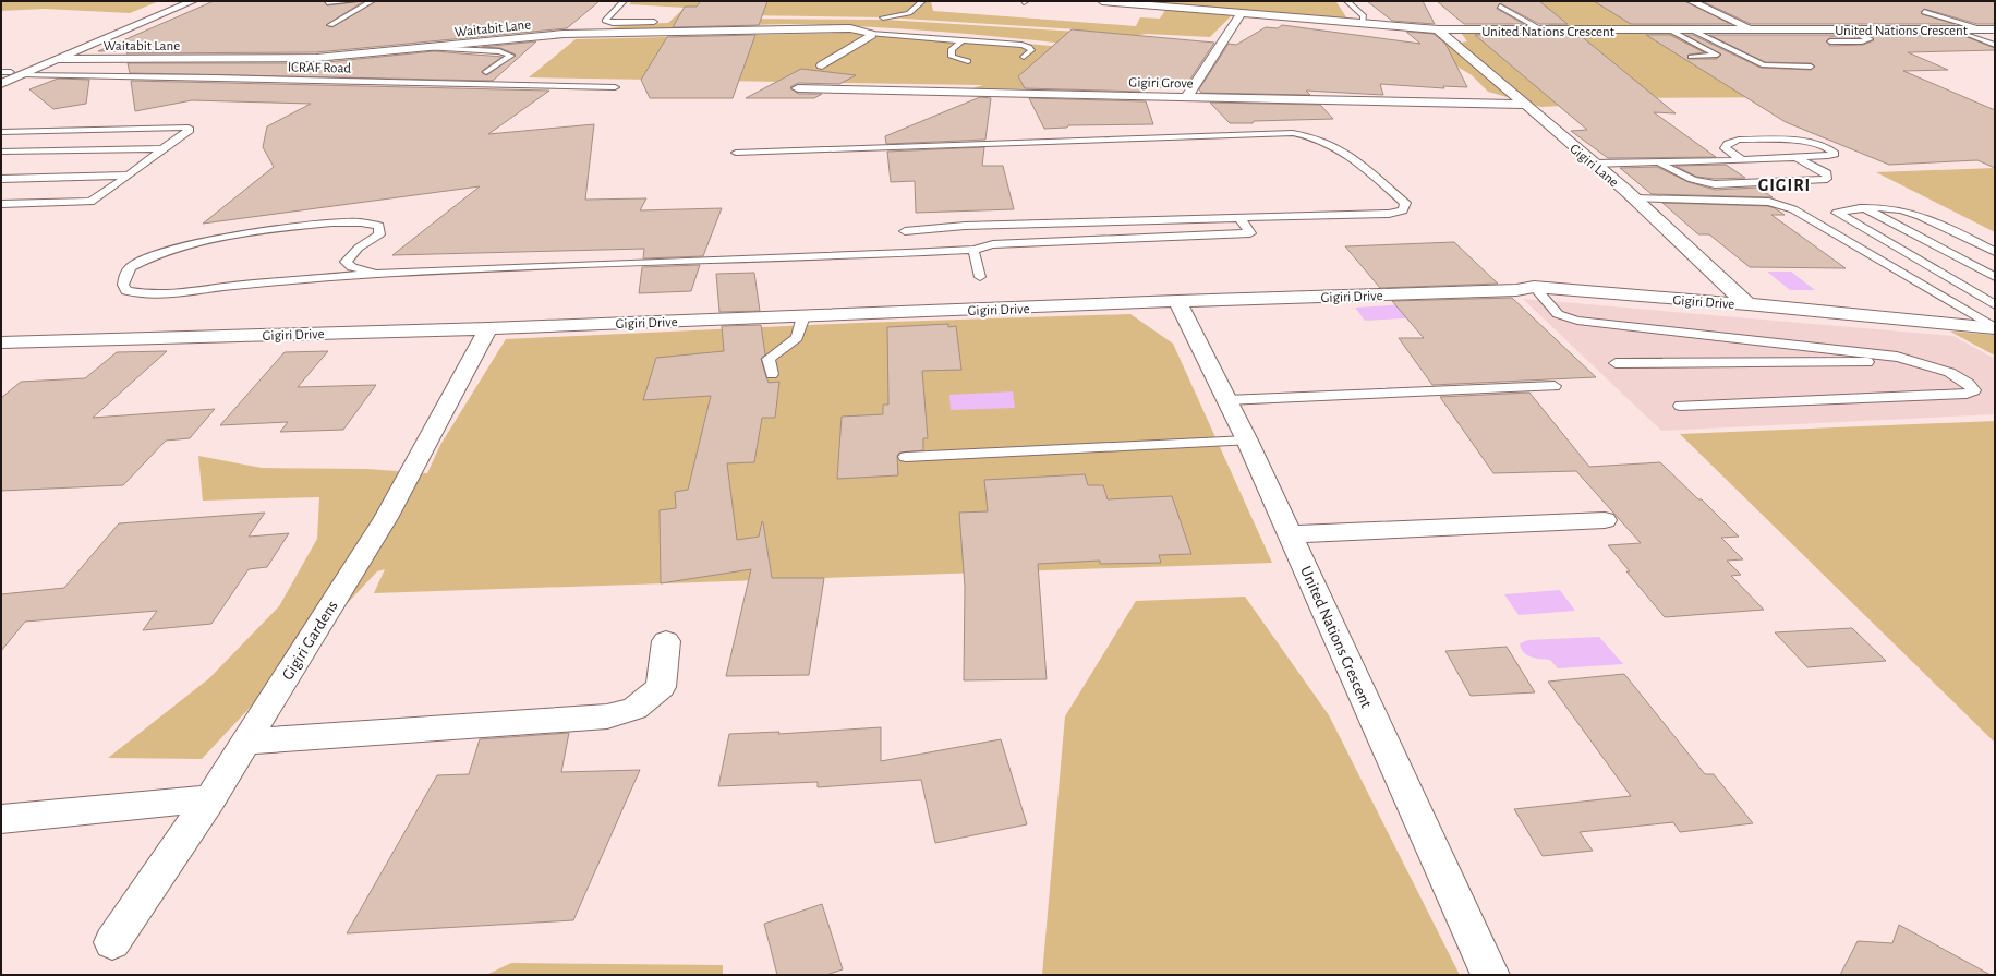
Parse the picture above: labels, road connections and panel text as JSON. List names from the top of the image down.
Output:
{
  "streets": {
    "street": [
      "Waitabit Lane",
      "United Nations Crescent",
      "Gigiri Grove",
      "Gigiri Lane",
      "Gigiri Drive",
      "Gigiri Gardens"
    ],
    "lane": ["ICRAF Road"]
  },
  "crossings": [
    ["United Nations Crescent", "Gigiri Lane"],
    ["United Nations Crescent", "Gigiri Drive"],
    ["Gigiri Grove", "Gigiri Lane"],
    ["Gigiri Lane", "Gigiri Drive"],
    ["Gigiri Drive", "Gigiri Gardens"]
  ],
  "districts": ["GIGIRI"]
}
